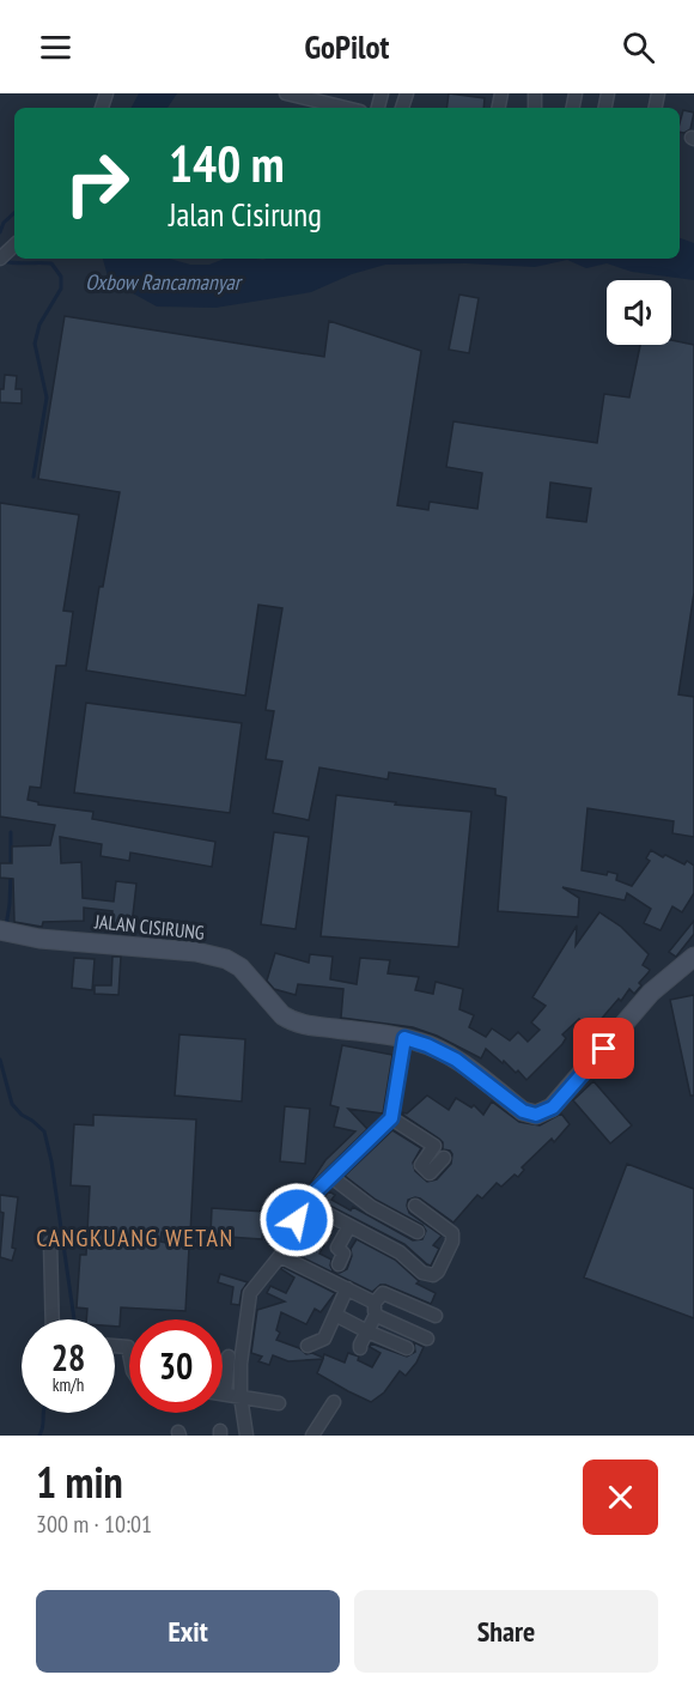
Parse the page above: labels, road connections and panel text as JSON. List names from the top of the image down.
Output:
{
  "streets": {
    "main road": ["JALAN CISIRUNG"]
  },
  "districts": ["CANGKUANG WETAN"],
  "water": ["Oxbow Rancamanyar"],
  "page": {
    "header": "GoPilot",
    "turn": ["140 m", "Jalan Cisirung"],
    "speed": "28 km/h",
    "limit": "30",
    "heading": ["1 min", "300 m · 10:01"],
    "buttons": ["Exit", "Share"]
  }
}
